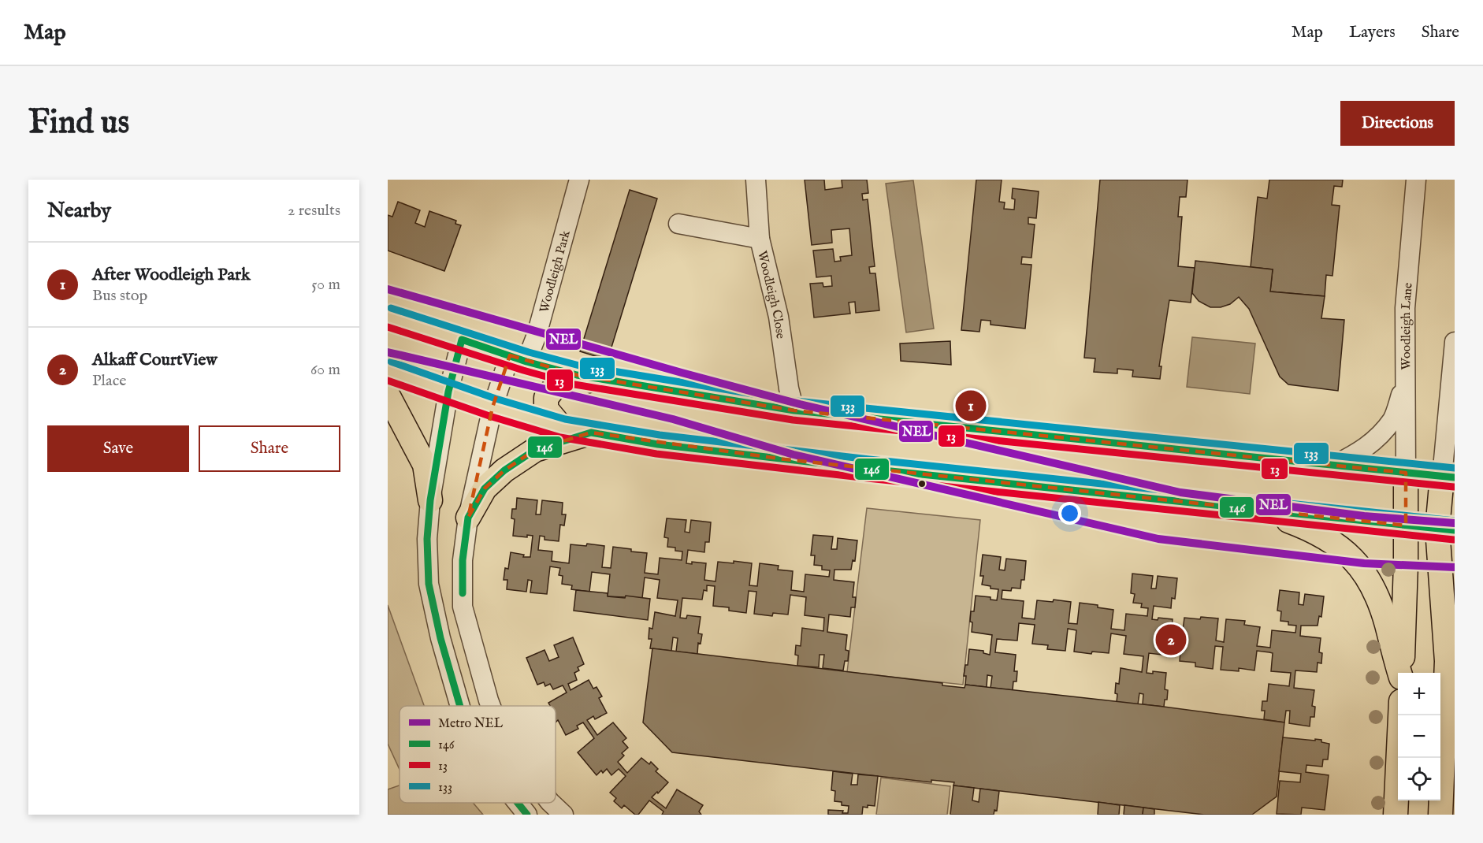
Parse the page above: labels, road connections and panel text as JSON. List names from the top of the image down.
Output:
{
  "streets": {
    "street": ["Woodleigh Park", "Woodleigh Close", "Woodleigh Lane"]
  },
  "lines": [
    "metro line NEL",
    "transit line 133",
    "transit line 13",
    "transit line 146"
  ],
  "legend": [
    "Metro NEL",
    "146",
    "13",
    "133"
  ],
  "page": {
    "header": "Map",
    "nav": ["Map", "Layers", "Share"],
    "buttons": [
      "Directions",
      ["Save", "Share"]
    ],
    "title": "Find us",
    "heading": ["Nearby", "2 results"],
    "list": [
      {
        "mark": "1",
        "name": "After Woodleigh Park",
        "note": "Bus stop",
        "value": "50 m"
      },
      {
        "mark": "2",
        "name": "Alkaff CourtView",
        "note": "Place",
        "value": "60 m"
      }
    ],
    "pins": ["1", "2"],
    "map_buttons": ["+", "−"]
  }
}
